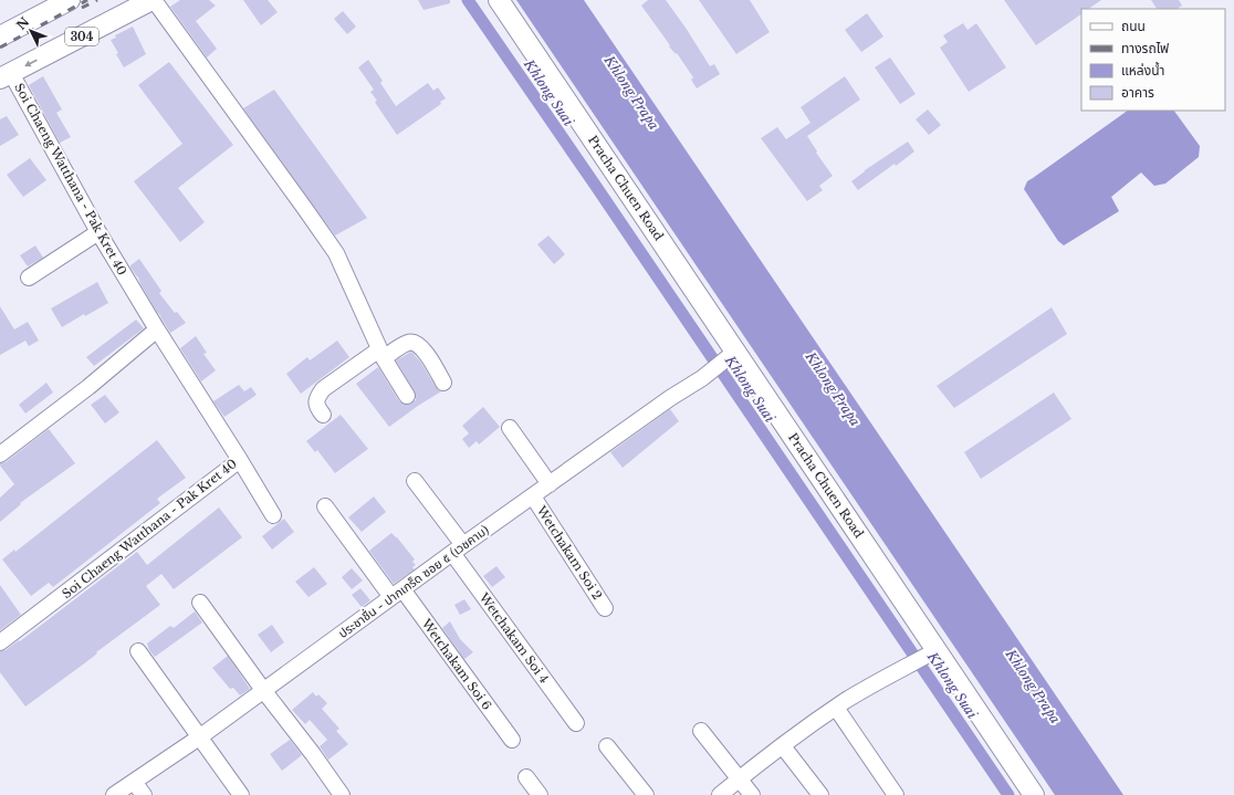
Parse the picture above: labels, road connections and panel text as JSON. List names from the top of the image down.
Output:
{
  "streets": {
    "main road": ["304", "Pracha Chuen Road"],
    "street": [
      "Soi Chaeng Watthana - Pak Kret 40",
      "Wetchakam Soi 2",
      "ประชาชื่น - ปากเกร็ด ซอย ๕ (เวชคาม)",
      "Wetchakam Soi 4",
      "Wetchakam Soi 6"
    ]
  },
  "crossings": [
    ["304", "Soi Chaeng Watthana - Pak Kret 40"],
    ["Pracha Chuen Road", "ประชาชื่น - ปากเกร็ด ซอย ๕ (เวชคาม)"],
    ["Wetchakam Soi 2", "ประชาชื่น - ปากเกร็ด ซอย ๕ (เวชคาม)"],
    ["ประชาชื่น - ปากเกร็ด ซอย ๕ (เวชคาม)", "Wetchakam Soi 4"],
    ["ประชาชื่น - ปากเกร็ด ซอย ๕ (เวชคาม)", "Wetchakam Soi 6"]
  ],
  "water": ["Khlong Suai", "Khlong Prapa"],
  "legend": [
    "ถนน",
    "ทางรถไฟ",
    "แหล่งน้ำ",
    "อาคาร"
  ],
  "north": "top left"
}
